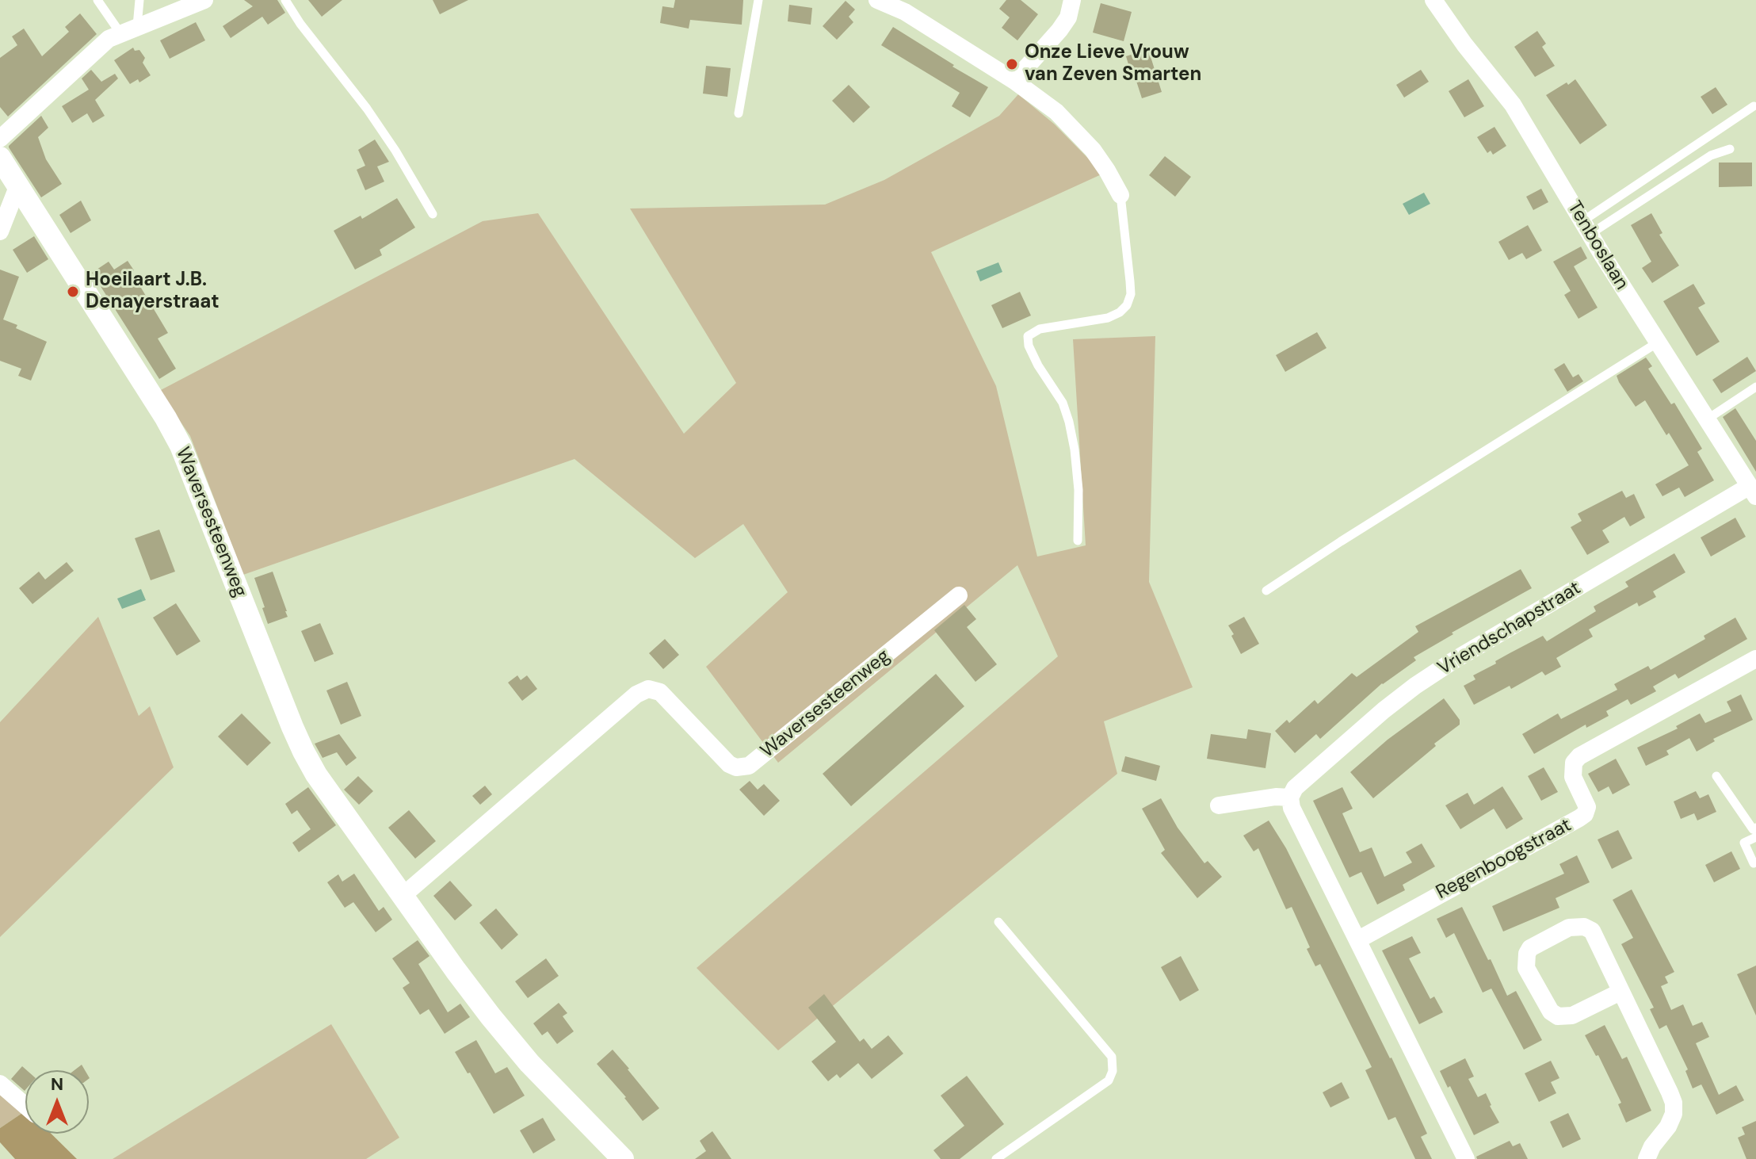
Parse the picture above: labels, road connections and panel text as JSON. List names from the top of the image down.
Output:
{
  "streets": {
    "street": [
      "Tenboslaan",
      "Waversesteenweg",
      "Vriendschapstraat",
      "Regenboogstraat"
    ]
  },
  "crossings": [
    ["Tenboslaan", "Vriendschapstraat"]
  ],
  "places": ["Onze Lieve Vrouw van Zeven Smarten", "Hoeilaart J.B. Denayerstraat"],
  "north": "top"
}
